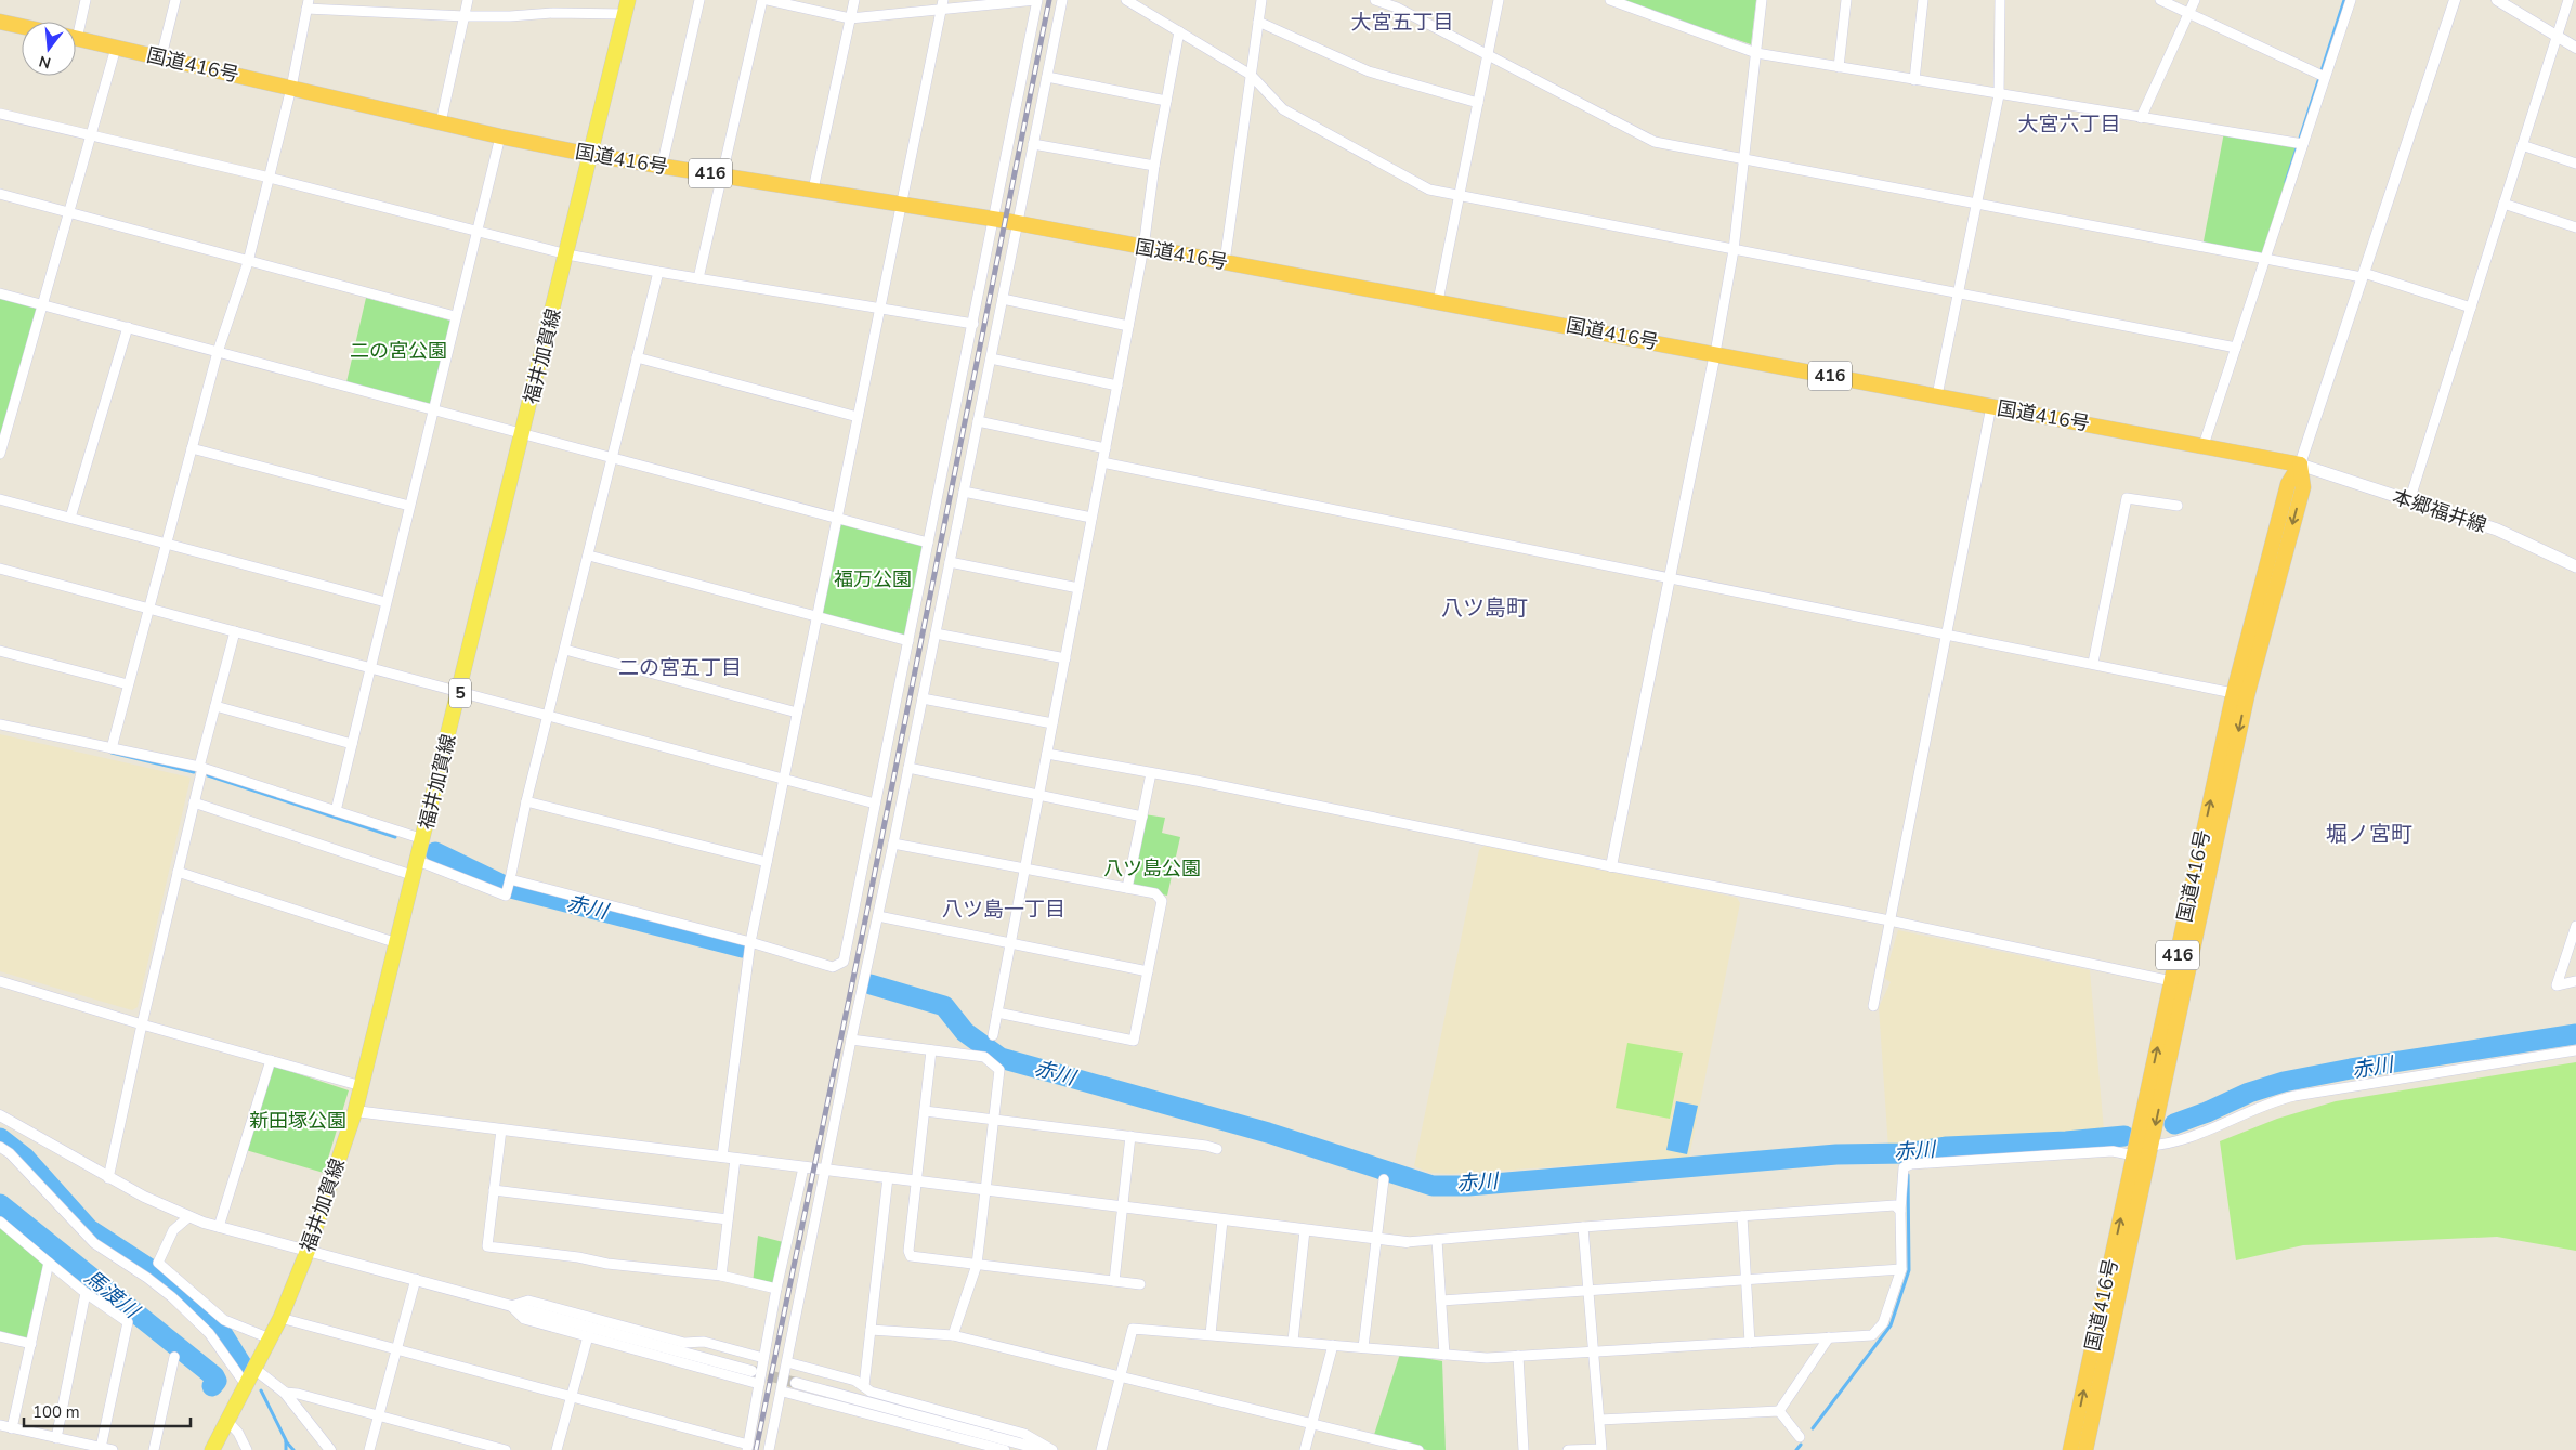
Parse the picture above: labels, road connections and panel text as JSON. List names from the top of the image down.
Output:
{
  "streets": {
    "highway": ["国道416号", "416"],
    "main road": ["福井加賀線", "本郷福井線", "5"]
  },
  "crossings": [
    ["国道416号", "福井加賀線"],
    ["国道416号", "本郷福井線"]
  ],
  "districts": [
    "大宮五丁目",
    "大宮六丁目",
    "八ツ島町",
    "二の宮五丁目",
    "堀ノ宮町",
    "八ツ島一丁目"
  ],
  "water": ["赤川", "馬渡川"],
  "parks": [
    "二の宮公園",
    "福万公園",
    "八ツ島公園",
    "新田塚公園"
  ],
  "scale_bar": "100 m",
  "north": "bottom"
}
